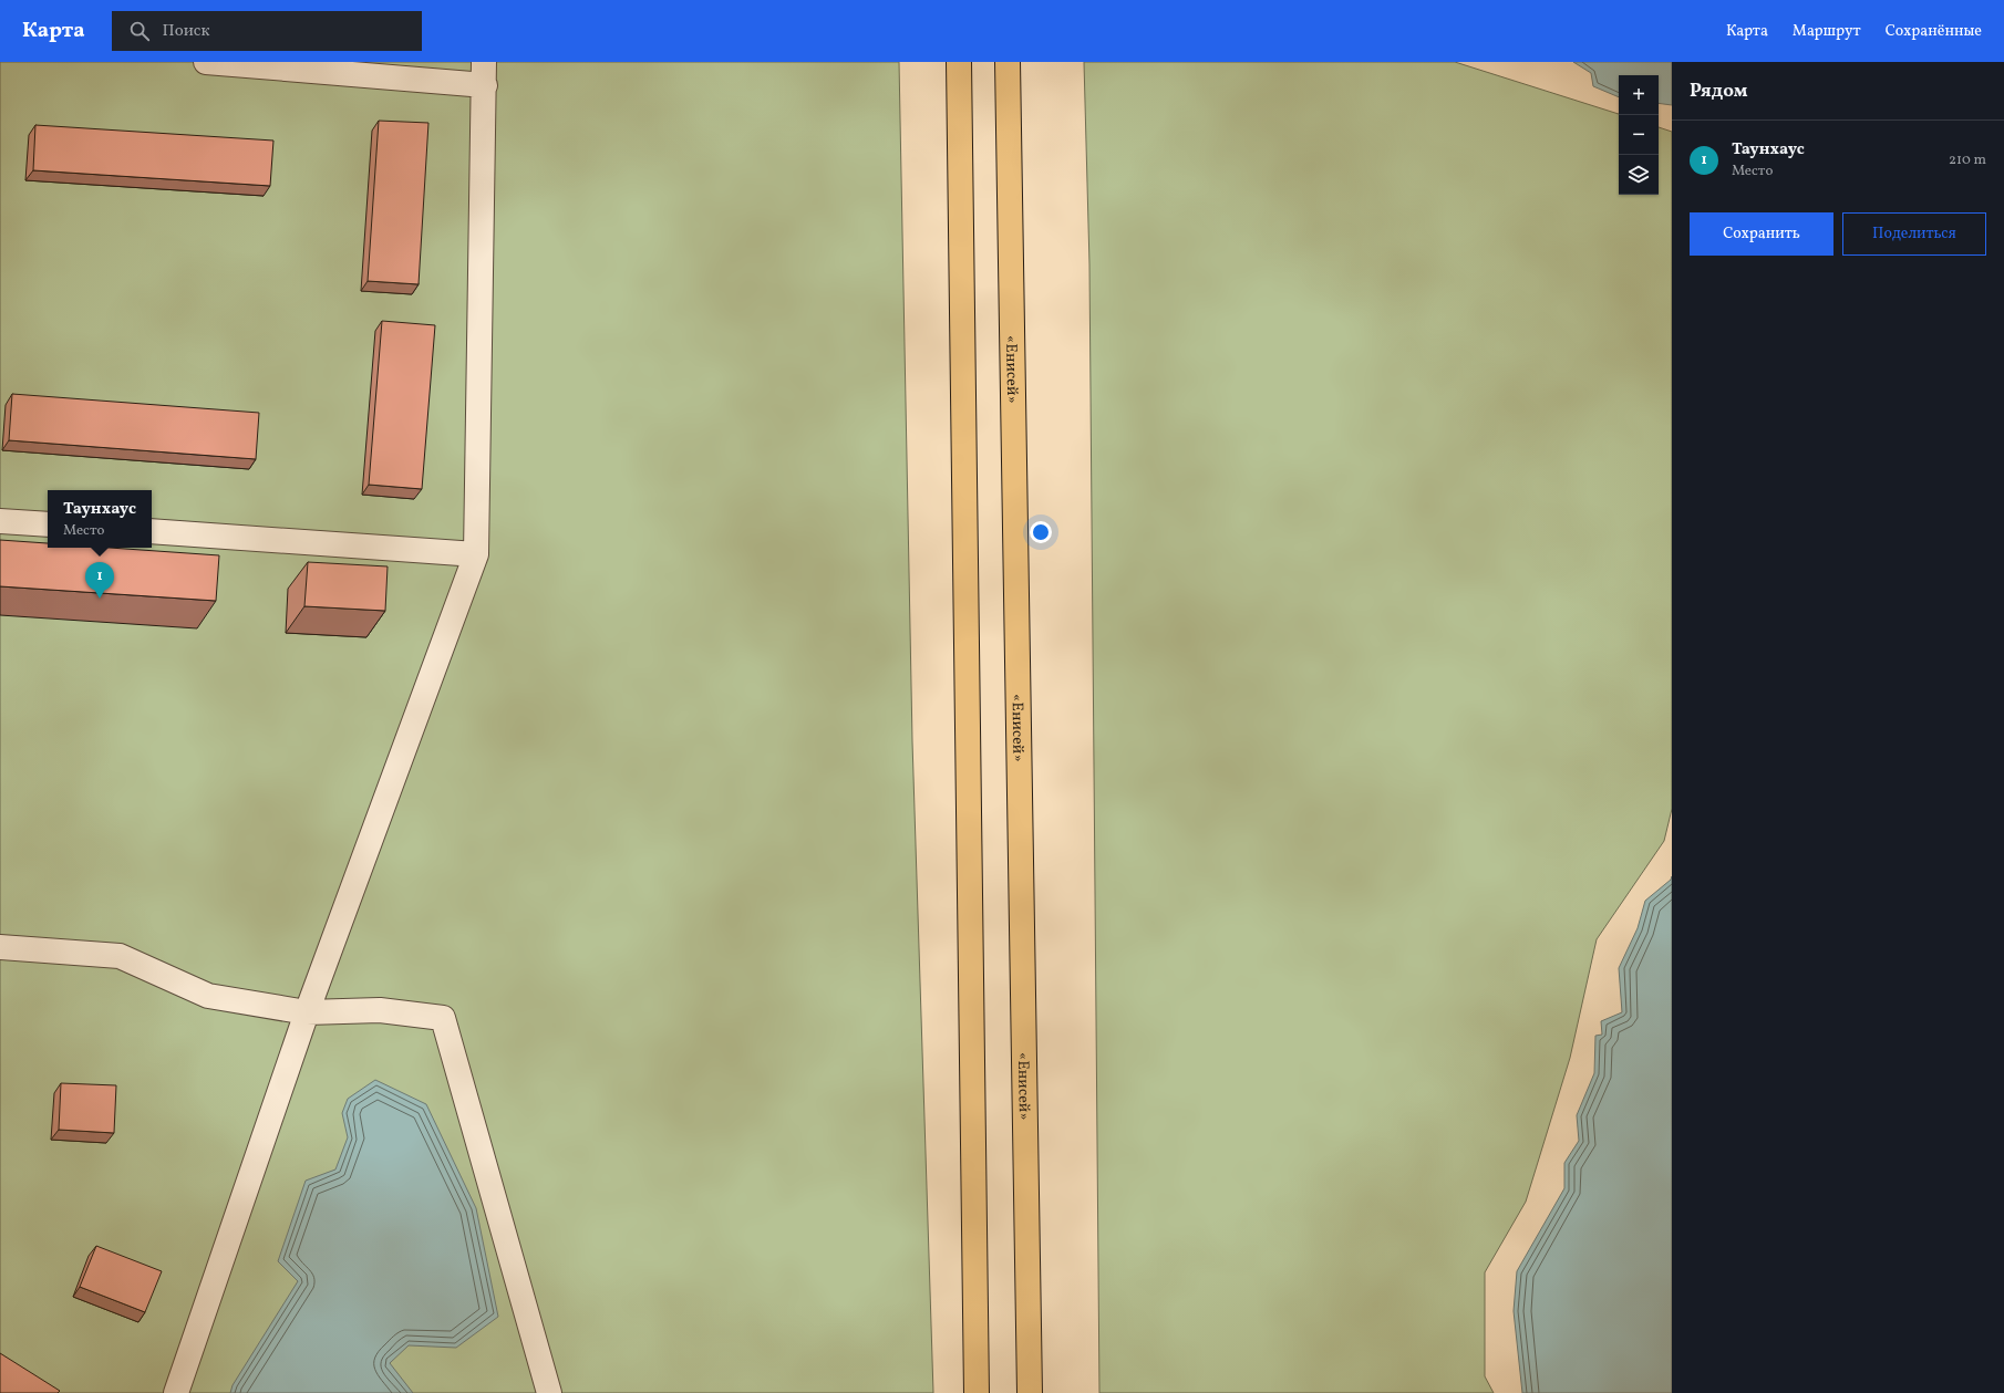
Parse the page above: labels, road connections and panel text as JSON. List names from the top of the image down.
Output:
{
  "streets": {
    "highway": ["«Енисей»"]
  },
  "page": {
    "header": "Карта",
    "search": "Поиск",
    "nav": ["Карта", "Маршрут", "Сохранённые"],
    "heading": "Рядом",
    "map_buttons": ["+", "−"],
    "list": [
      {
        "mark": "1",
        "name": "Таунхаус",
        "note": "Место",
        "value": "210 m"
      }
    ],
    "buttons": ["Сохранить", "Поделиться"],
    "popup": ["Таунхаус", "Место"],
    "pins": "1"
  }
}
